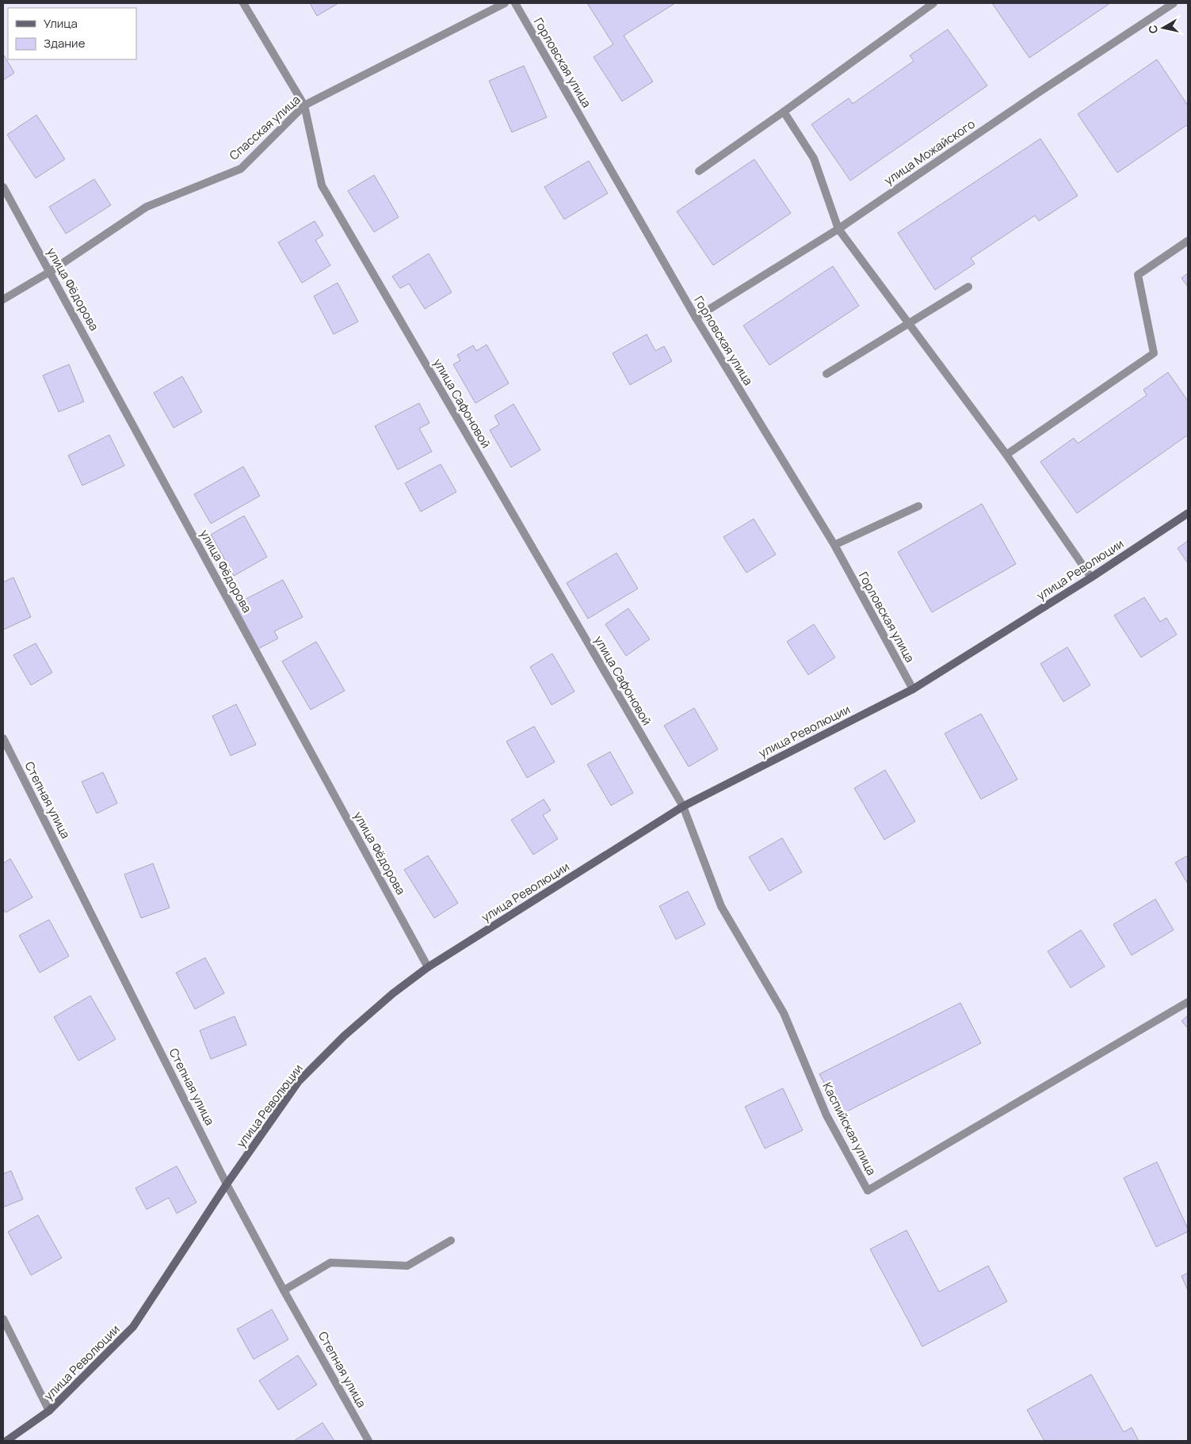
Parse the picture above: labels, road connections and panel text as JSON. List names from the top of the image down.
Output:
{
  "streets": {
    "street": [
      "Горловская улица",
      "Спасская улица",
      "улица Можайского",
      "улица Фёдорова",
      "улица Сафоновой",
      "улица Революции",
      "Степная улица",
      "Каспийская улица"
    ]
  },
  "crossings": [
    ["Горловская улица", "улица Можайского"],
    ["Горловская улица", "улица Революции"],
    ["Спасская улица", "улица Фёдорова"],
    ["Спасская улица", "улица Сафоновой"],
    ["улица Фёдорова", "улица Революции"],
    ["улица Сафоновой", "улица Революции"],
    ["улица Сафоновой", "Каспийская улица"],
    ["улица Революции", "Степная улица"],
    ["улица Революции", "Каспийская улица"]
  ],
  "legend": ["Улица", "Здание"],
  "north": "left"
}
